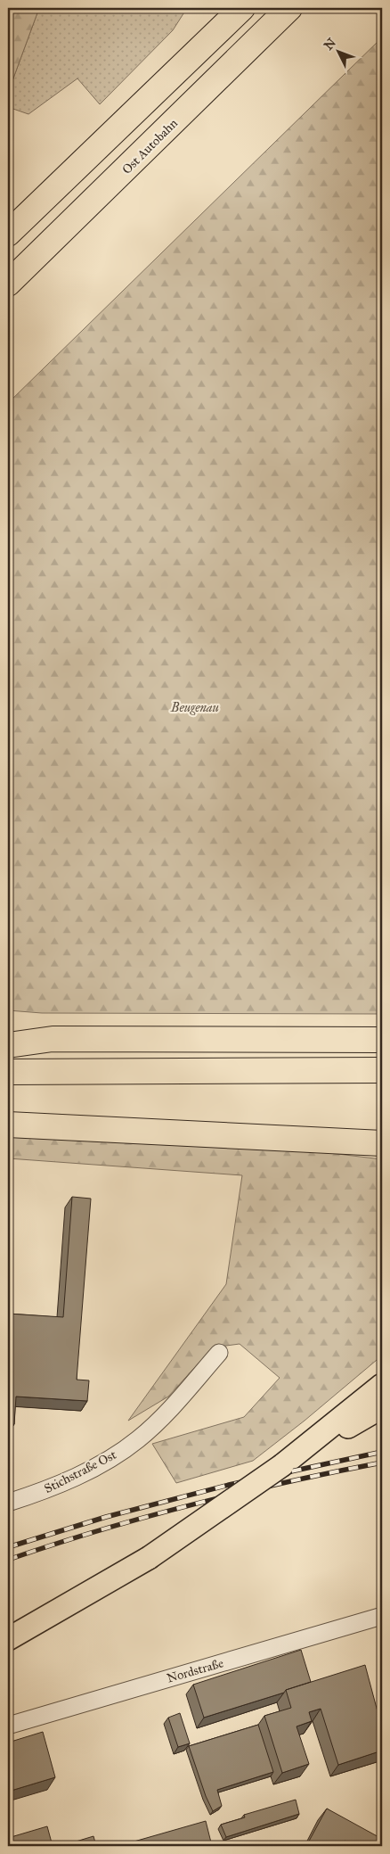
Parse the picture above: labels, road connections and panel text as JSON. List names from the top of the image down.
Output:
{
  "streets": {
    "highway": ["Ost Autobahn"],
    "street": ["Stichstraße Ost", "Nordstraße"]
  },
  "parks": ["Beugenau"],
  "north": "top left"
}
